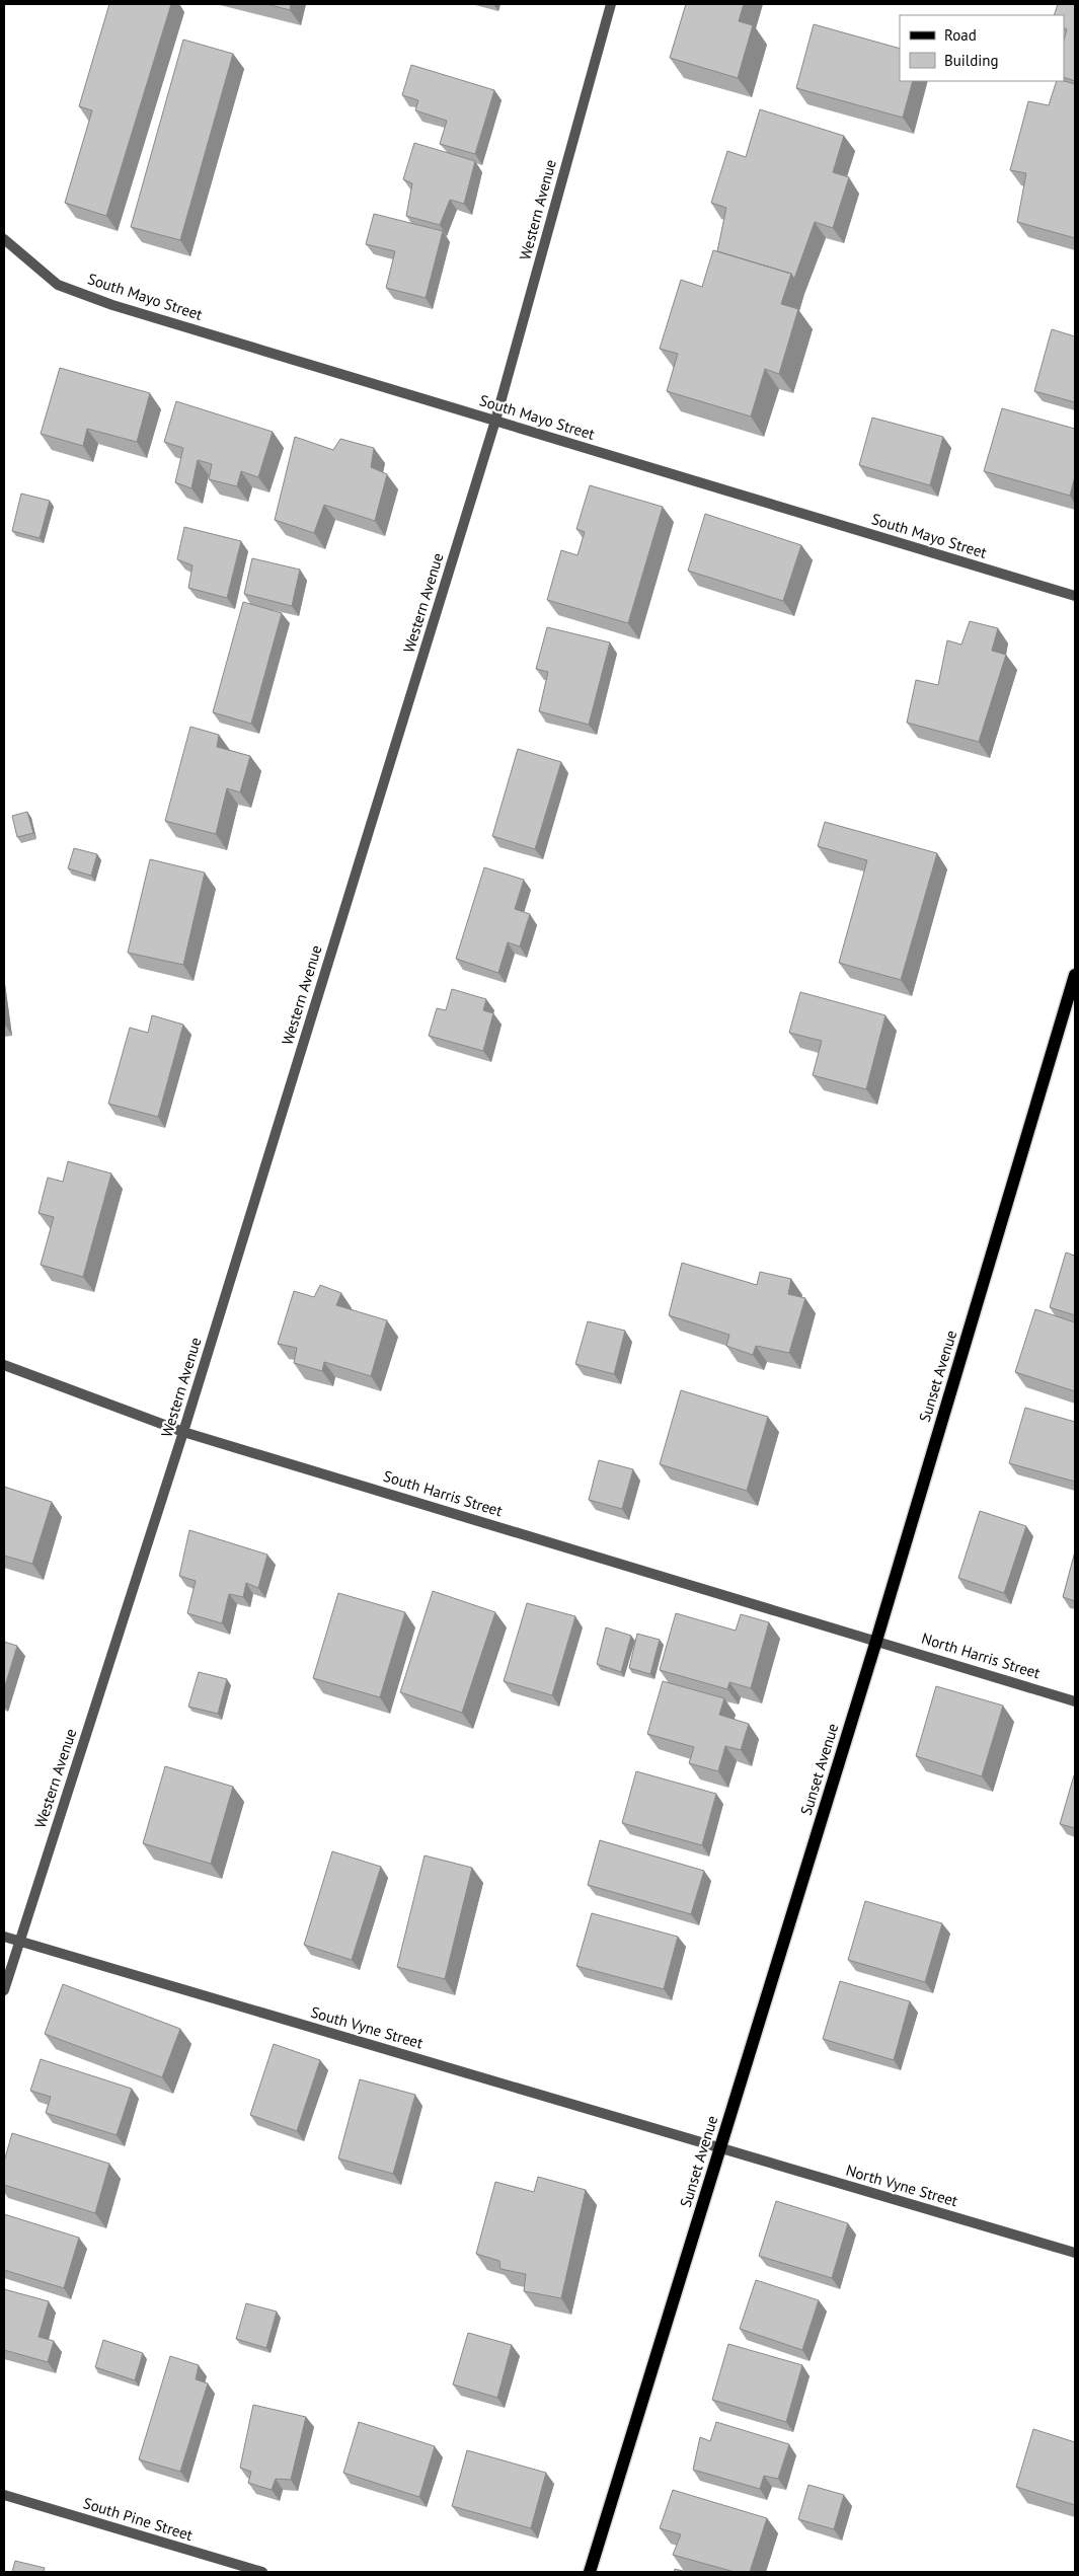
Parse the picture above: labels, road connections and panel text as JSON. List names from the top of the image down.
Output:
{
  "streets": {
    "main road": ["Sunset Avenue"],
    "street": [
      "Western Avenue",
      "South Mayo Street",
      "South Harris Street",
      "North Harris Street",
      "South Vyne Street",
      "North Vyne Street",
      "South Pine Street"
    ]
  },
  "crossings": [
    ["Western Avenue", "South Mayo Street"],
    ["Western Avenue", "South Harris Street"],
    ["Western Avenue", "South Vyne Street"],
    ["Sunset Avenue", "South Harris Street"],
    ["Sunset Avenue", "North Harris Street"],
    ["Sunset Avenue", "South Vyne Street"],
    ["Sunset Avenue", "North Vyne Street"],
    ["South Harris Street", "North Harris Street"],
    ["South Vyne Street", "North Vyne Street"]
  ],
  "legend": ["Road", "Building"]
}
